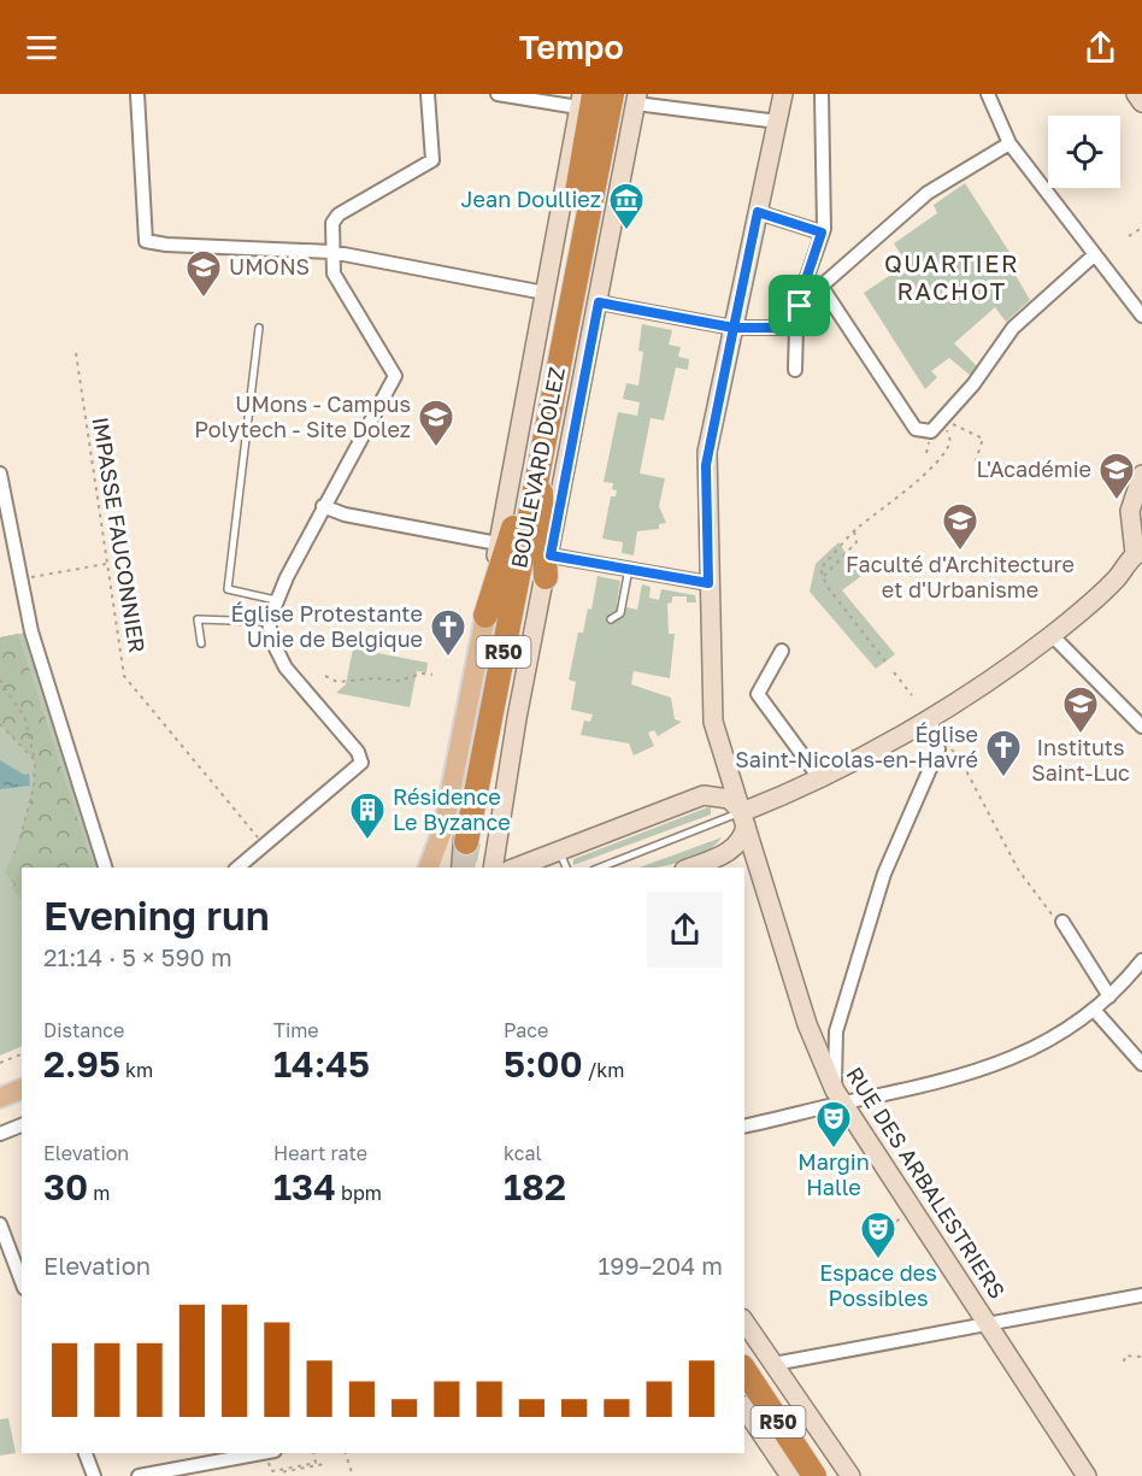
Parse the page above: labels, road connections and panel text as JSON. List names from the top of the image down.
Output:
{
  "streets": {
    "highway": ["BOULEVARD DOLEZ", "R50"],
    "street": ["RUE DES ARBALESTRIERS"],
    "path": ["IMPASSE FAUCONNIER"]
  },
  "districts": ["QUARTIER RACHOT"],
  "places": {
    "museum": ["Jean Doulliez"],
    "school or university": [
      "UMONS",
      "UMons - Campus Polytech - Site Dolez",
      "L'Académie",
      "Faculté d'Architecture et d'Urbanisme",
      "Instituts Saint-Luc"
    ],
    "church": ["Église Protestante Unie de Belgique", "Église Saint-Nicolas-en-Havré"],
    "building": ["Résidence Le Byzance"],
    "theatre": ["Margin Halle", "Espace des Possibles"]
  },
  "page": {
    "header": "Tempo",
    "heading": ["Evening run", "21:14 · 5 × 590 m"],
    "stats": [
      ["Distance", "2.95 km"],
      ["Time", "14:45"],
      ["Pace", "5:00 /km"],
      ["Elevation", "30 m"],
      ["Heart rate", "134 bpm"],
      ["kcal", "182"]
    ],
    "chart": ["Elevation", "199–204 m"]
  }
}
